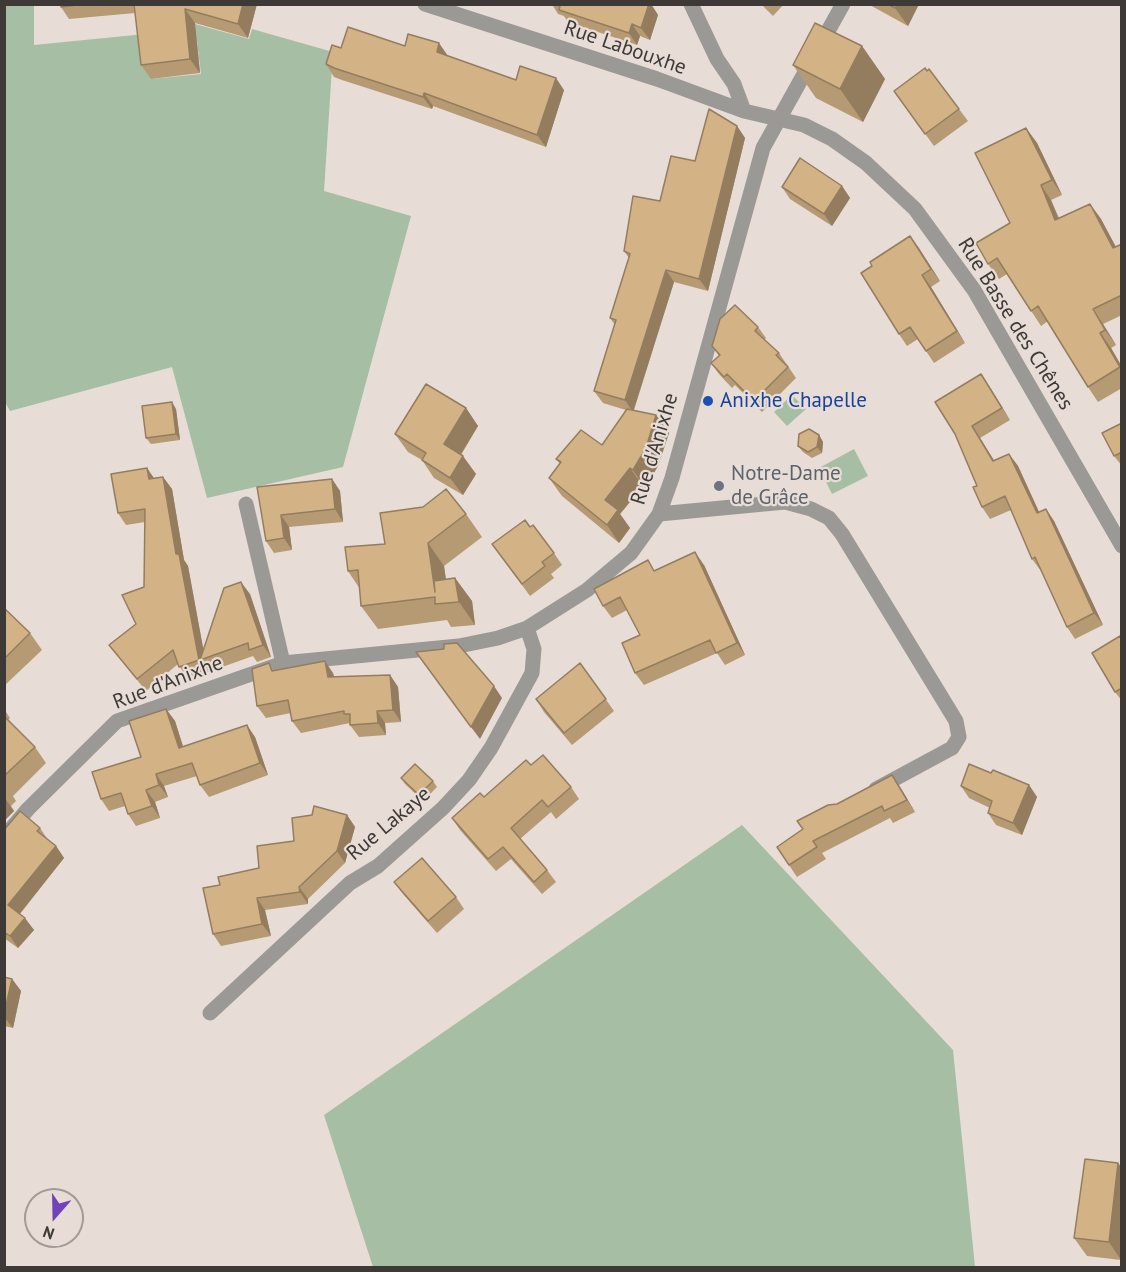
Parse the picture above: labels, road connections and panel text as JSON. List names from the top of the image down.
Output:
{
  "streets": {
    "street": [
      "Rue Labouxhe",
      "Rue Basse des Chênes",
      "Rue d'Anixhe",
      "Rue Lakaye"
    ]
  },
  "crossings": [
    ["Rue Labouxhe", "Rue Basse des Chênes"],
    ["Rue Labouxhe", "Rue d'Anixhe"],
    ["Rue Basse des Chênes", "Rue d'Anixhe"],
    ["Rue d'Anixhe", "Rue Lakaye"]
  ],
  "places": ["Anixhe Chapelle", "Notre-Dame de Grâce"],
  "north": "bottom"
}
